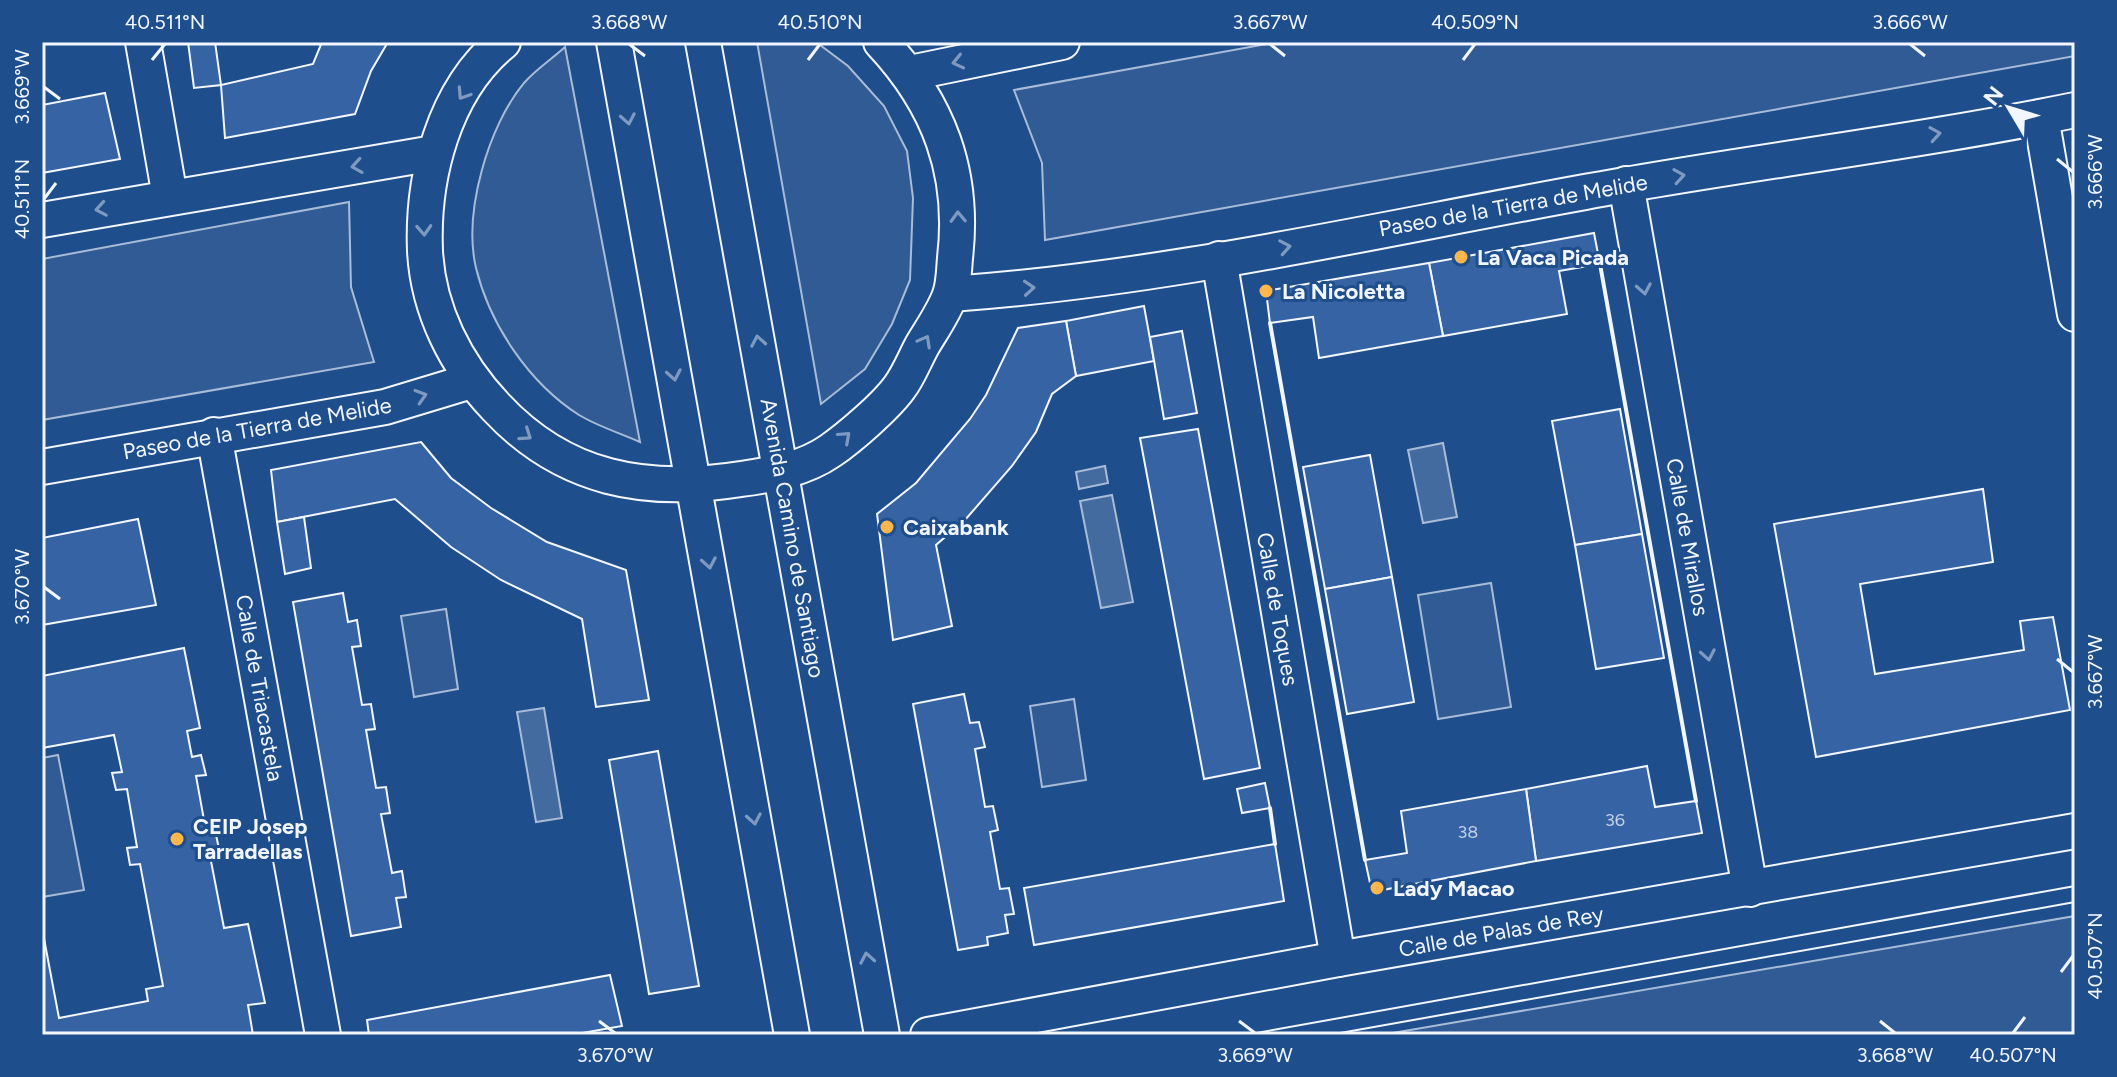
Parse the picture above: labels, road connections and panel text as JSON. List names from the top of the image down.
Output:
{
  "streets": {
    "street": [
      "Paseo de la Tierra de Melide",
      "Calle de Mirallos",
      "Avenida Camino de Santiago",
      "Calle de Toques",
      "Calle de Triacastela",
      "Calle de Palas de Rey"
    ]
  },
  "crossings": [
    ["Paseo de la Tierra de Melide", "Calle de Mirallos"],
    ["Paseo de la Tierra de Melide", "Calle de Toques"],
    ["Paseo de la Tierra de Melide", "Calle de Triacastela"],
    ["Calle de Mirallos", "Calle de Palas de Rey"],
    ["Calle de Toques", "Calle de Palas de Rey"]
  ],
  "one_way": ["Paseo de la Tierra de Melide", "Calle de Mirallos"],
  "places": [
    "La Vaca Picada",
    "La Nicoletta",
    "Caixabank",
    "CEIP Josep Tarradellas",
    "Lady Macao"
  ],
  "house_numbers": ["36", "38"],
  "north": "top left",
  "coordinates": [
    "40.511°N",
    "3.668°W",
    "40.510°N",
    "3.667°W",
    "40.509°N",
    "3.666°W",
    "3.669°W",
    "3.670°W",
    "40.507°N"
  ]
}
